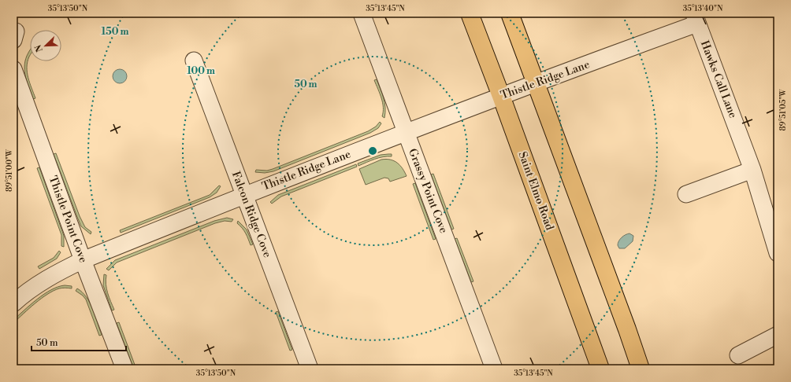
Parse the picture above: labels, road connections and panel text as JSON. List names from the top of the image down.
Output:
{
  "streets": {
    "main road": ["Saint Elmo Road"],
    "street": [
      "Hawks Call Lane",
      "Thistle Ridge Lane",
      "Grassy Point Cove",
      "Falcon Ridge Cove",
      "Thistle Point Cove"
    ]
  },
  "crossings": [
    ["Hawks Call Lane", "Thistle Ridge Lane"],
    ["Thistle Ridge Lane", "Grassy Point Cove"],
    ["Thistle Ridge Lane", "Saint Elmo Road"],
    ["Thistle Ridge Lane", "Falcon Ridge Cove"],
    ["Thistle Ridge Lane", "Thistle Point Cove"]
  ],
  "scale_bar": "50 m",
  "north": "bottom left",
  "coordinates": [
    "35°13'50\"N",
    "35°13'45\"N",
    "35°13'40\"N",
    "89°51'05\"W",
    "89°51'00\"W"
  ],
  "rings": ["150 m", "100 m", "50 m"]
}
